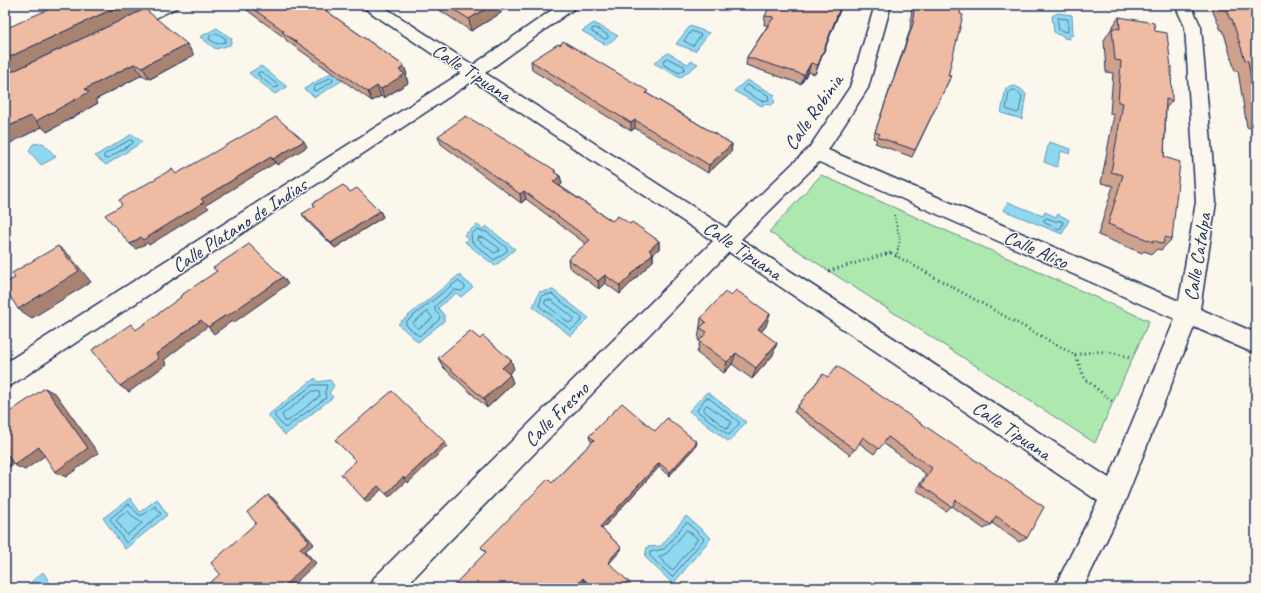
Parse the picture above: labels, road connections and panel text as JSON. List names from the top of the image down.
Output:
{
  "streets": {
    "street": [
      "Calle Tipuana",
      "Calle Robinia",
      "Calle Platano de Indias",
      "Calle Aliso",
      "Calle Catalpa",
      "Calle Fresno"
    ]
  },
  "crossings": [
    ["Calle Tipuana", "Calle Robinia"],
    ["Calle Tipuana", "Calle Platano de Indias"],
    ["Calle Tipuana", "Calle Catalpa"],
    ["Calle Tipuana", "Calle Fresno"],
    ["Calle Robinia", "Calle Aliso"],
    ["Calle Robinia", "Calle Fresno"],
    ["Calle Aliso", "Calle Catalpa"]
  ]
}
